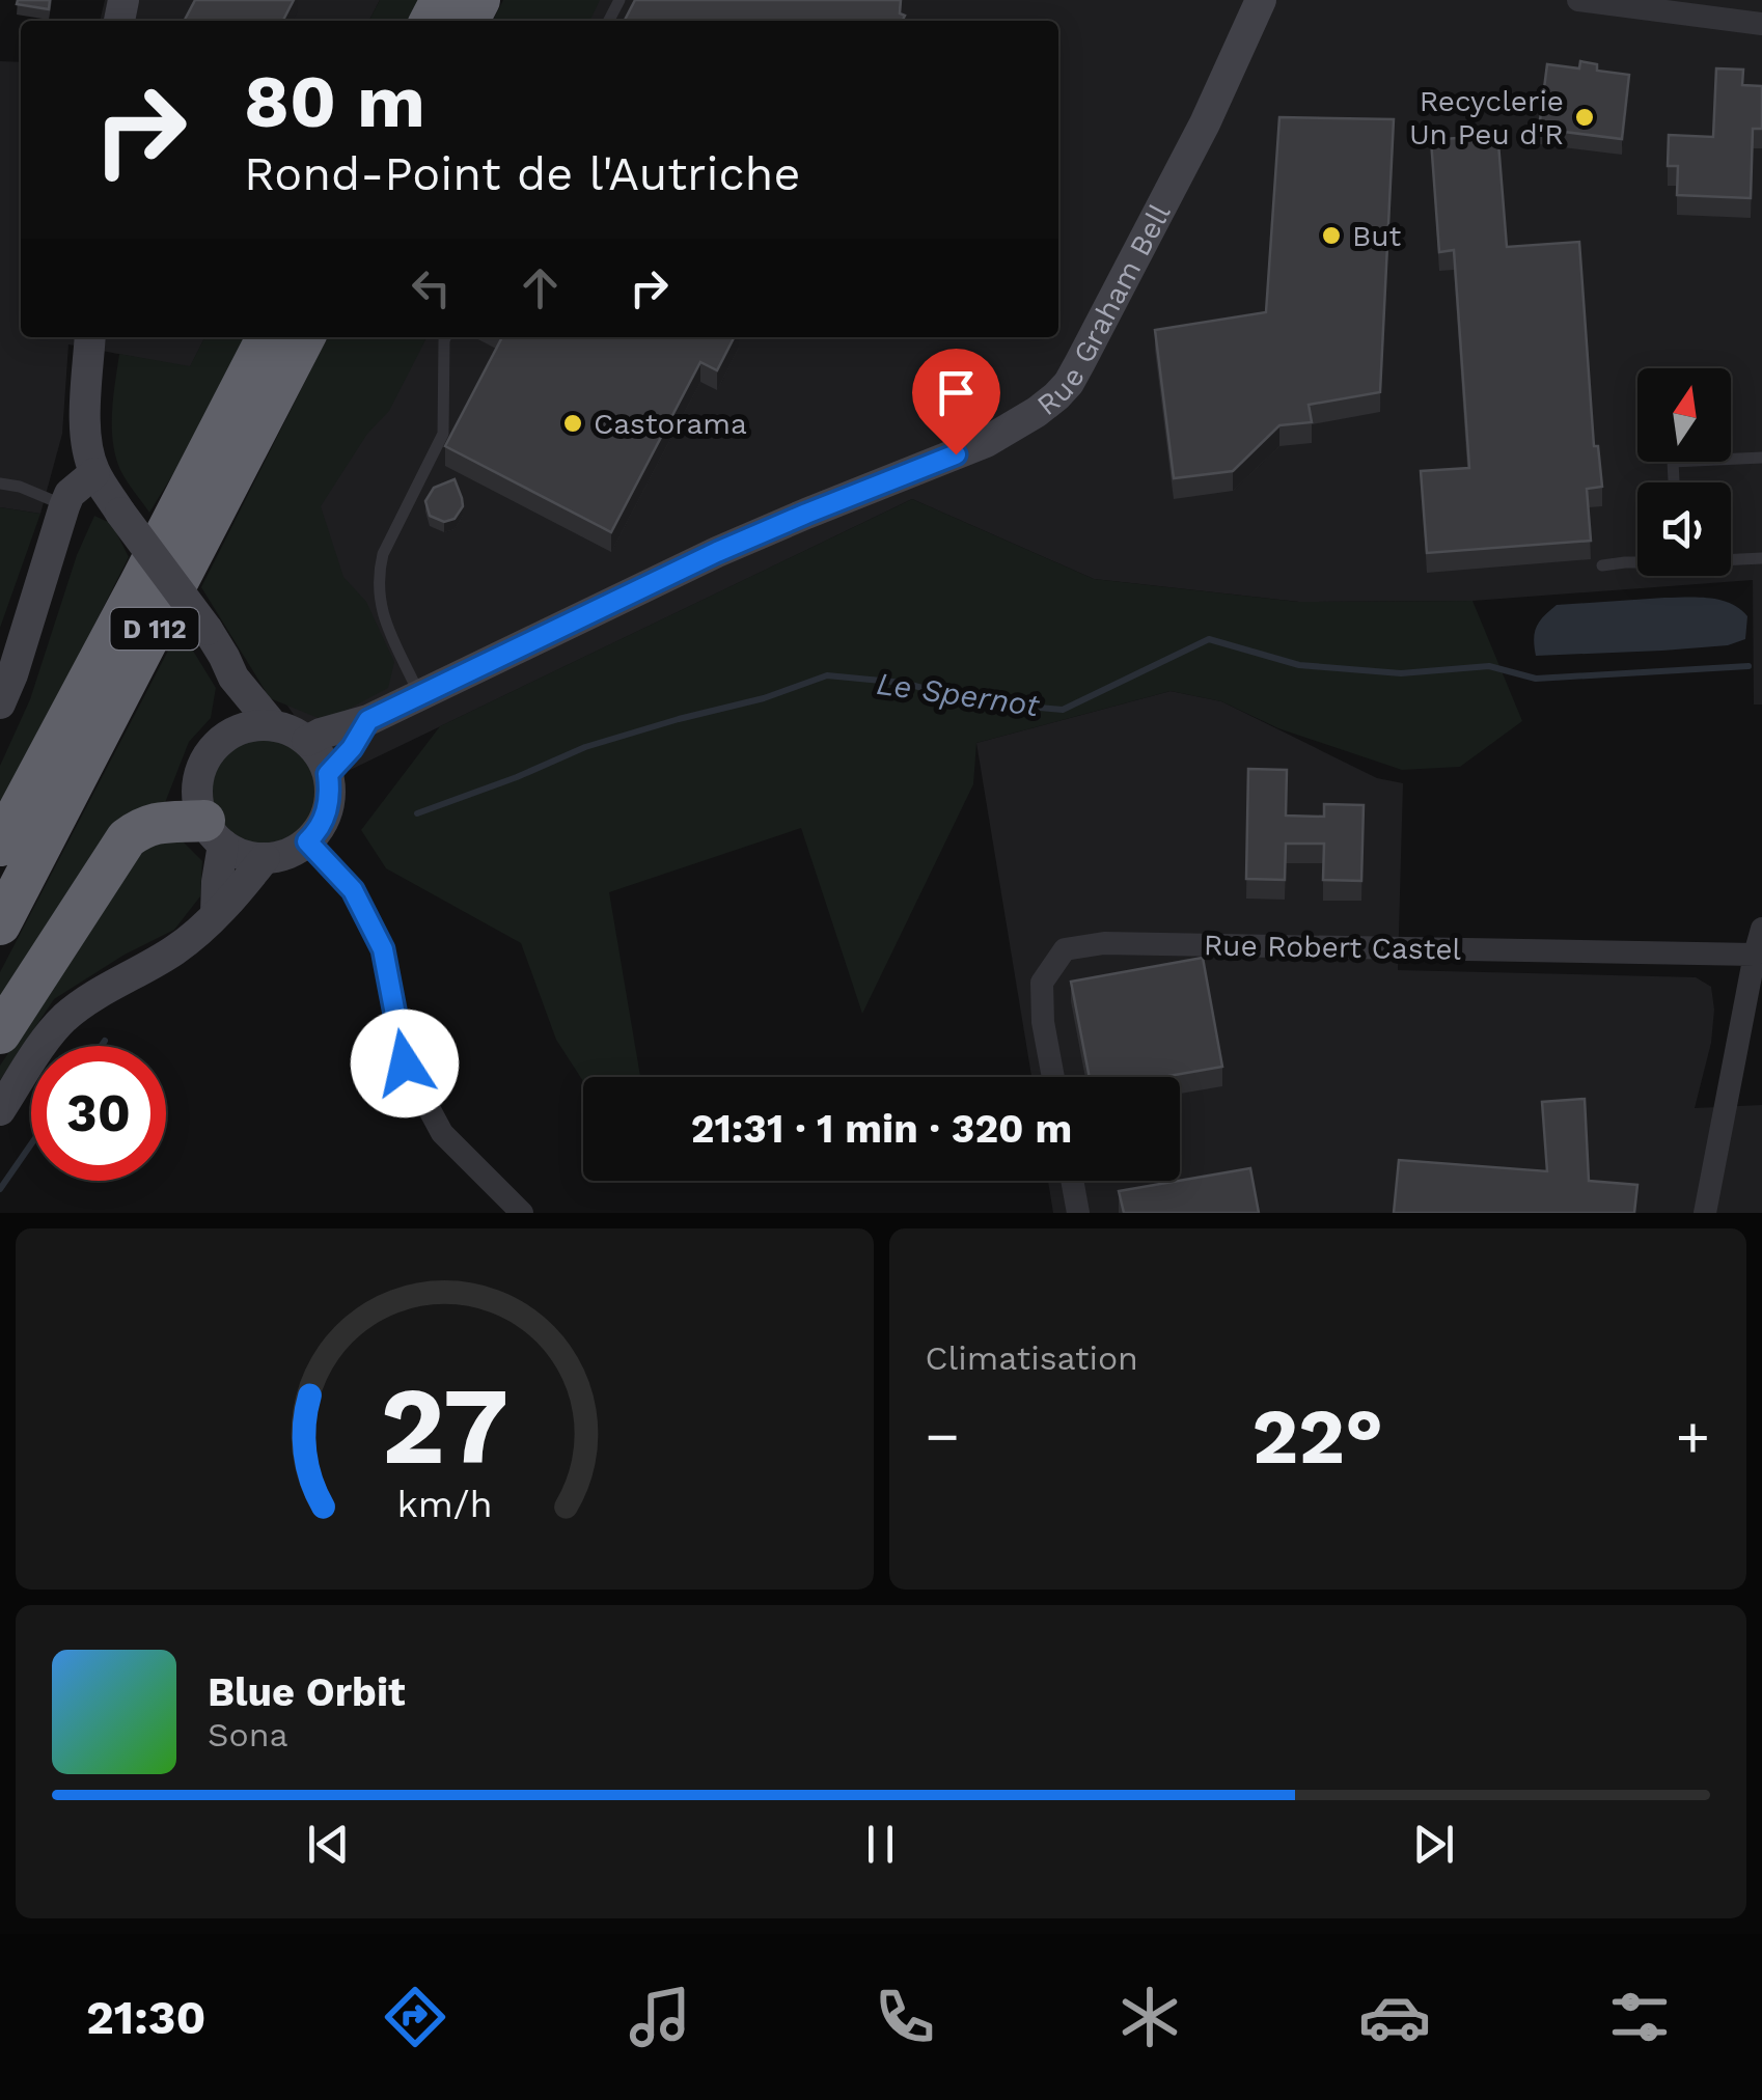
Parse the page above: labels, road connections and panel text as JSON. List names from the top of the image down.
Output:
{
  "streets": {
    "highway": ["D 112"],
    "street": ["Rue Graham Bell", "Rue Robert Castel"]
  },
  "water": ["Le Spernot"],
  "places": ["Recyclerie Un Peu d'R", "But", "Castorama"],
  "north": "top",
  "page": {
    "turn": ["80 m", "Rond-Point de l'Autriche"],
    "limit": "30",
    "trip": "21:31 · 1 min · 320 m",
    "tile": "Climatisation",
    "heat": ["−", "22°", "+"],
    "song": ["Blue Orbit", "Sona"],
    "tabs": "21:30",
    "gauge": ["27", "km/h"]
  }
}
